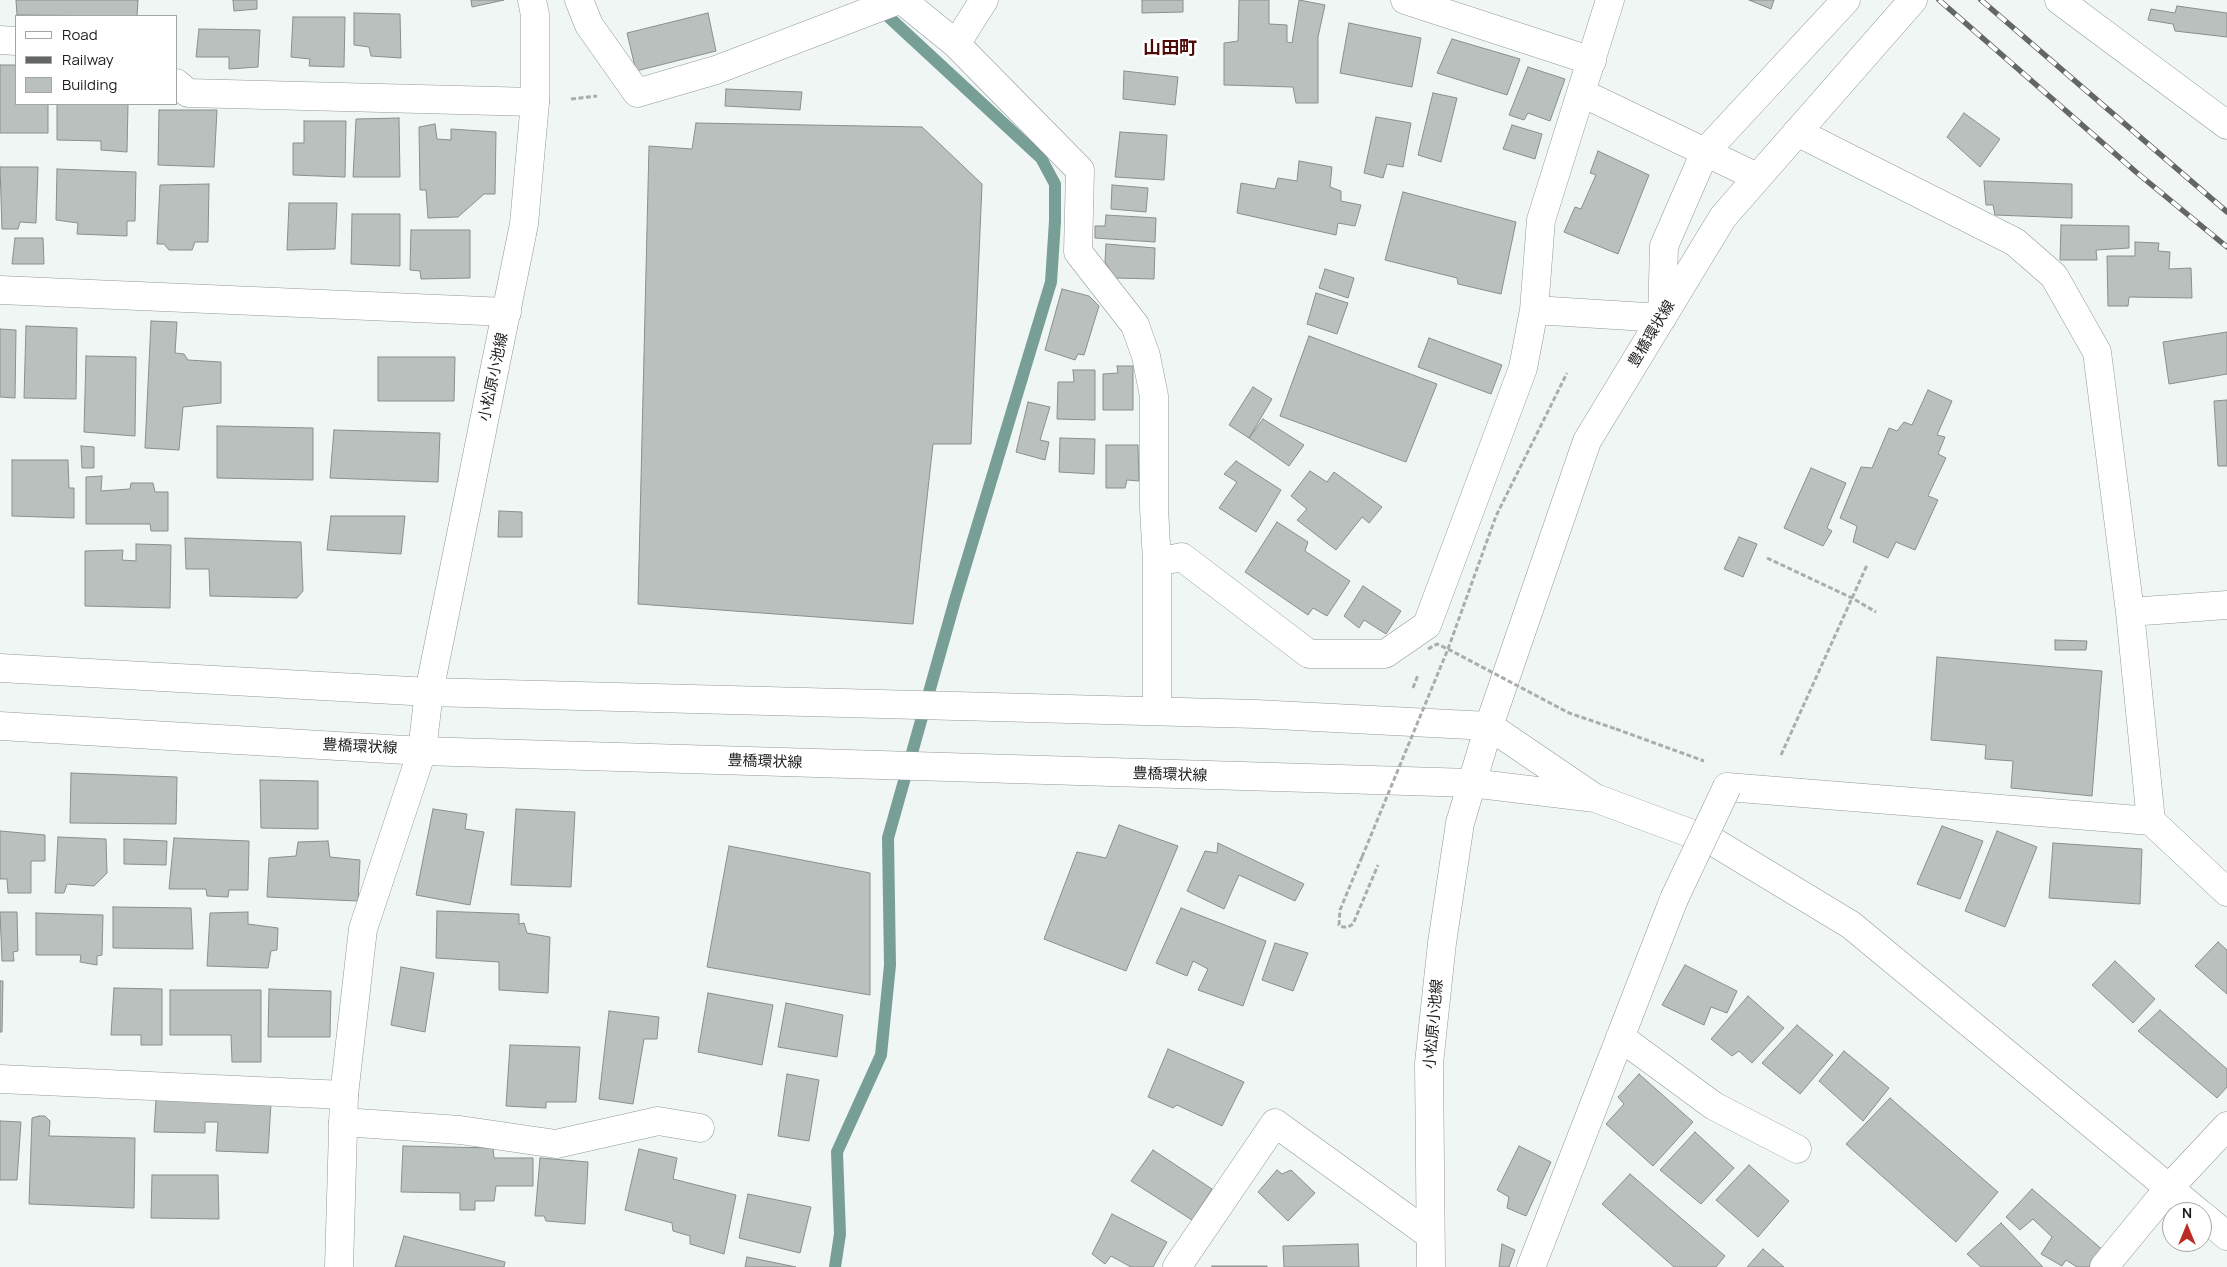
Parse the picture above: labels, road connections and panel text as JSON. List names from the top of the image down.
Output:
{
  "streets": {
    "street": ["豊橋環状線", "小松原小池線"]
  },
  "crossings": [
    ["豊橋環状線", "小松原小池線"]
  ],
  "districts": ["山田町"],
  "legend": ["Road", "Railway", "Building"],
  "north": "top"
}
